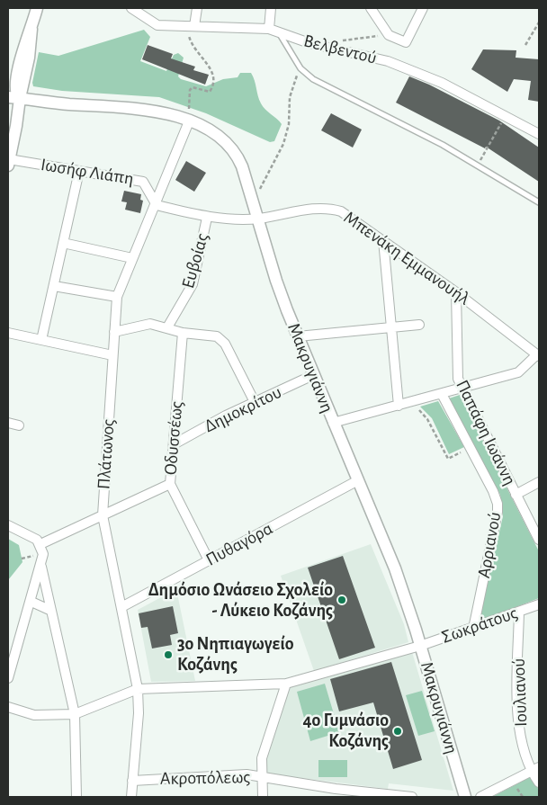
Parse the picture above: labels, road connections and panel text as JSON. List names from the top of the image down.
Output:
{
  "streets": {
    "street": [
      "Βελβεντού",
      "Ιωσήφ Λιάπη",
      "Μπενάκη Εμμανουήλ",
      "Ευβoίας",
      "Μακρυγιάννη",
      "Δημοκρίτου",
      "Παπάφη Ιωάννη",
      "Οδυσσέως",
      "Πλάτωνος",
      "Πυθαγόρα",
      "Αρριανού",
      "Σωκράτους",
      "Ιουλιανού",
      "Ακροπόλεως"
    ]
  },
  "crossings": [
    ["Ιωσήφ Λιάπη", "Πλάτωνος"],
    ["Μπενάκη Εμμανουήλ", "Μακρυγιάννη"],
    ["Μπενάκη Εμμανουήλ", "Παπάφη Ιωάννη"],
    ["Μακρυγιάννη", "Δημοκρίτου"],
    ["Μακρυγιάννη", "Πλάτωνος"],
    ["Μακρυγιάννη", "Πυθαγόρα"],
    ["Μακρυγιάννη", "Σωκράτους"],
    ["Δημοκρίτου", "Οδυσσέως"],
    ["Οδυσσέως", "Πυθαγόρα"],
    ["Πλάτωνος", "Πυθαγόρα"],
    ["Πλάτωνος", "Σωκράτους"],
    ["Πλάτωνος", "Ακροπόλεως"],
    ["Αρριανού", "Σωκράτους"],
    ["Σωκράτους", "Ιουλιανού"]
  ],
  "places": ["Δημόσιο Ωνάσειο Σχολείο - Λύκειο Κοζάνης", "3ο Νηπιαγωγείο Κοζάνης", "4ο Γυμνάσιο Κοζάνης"]
}
